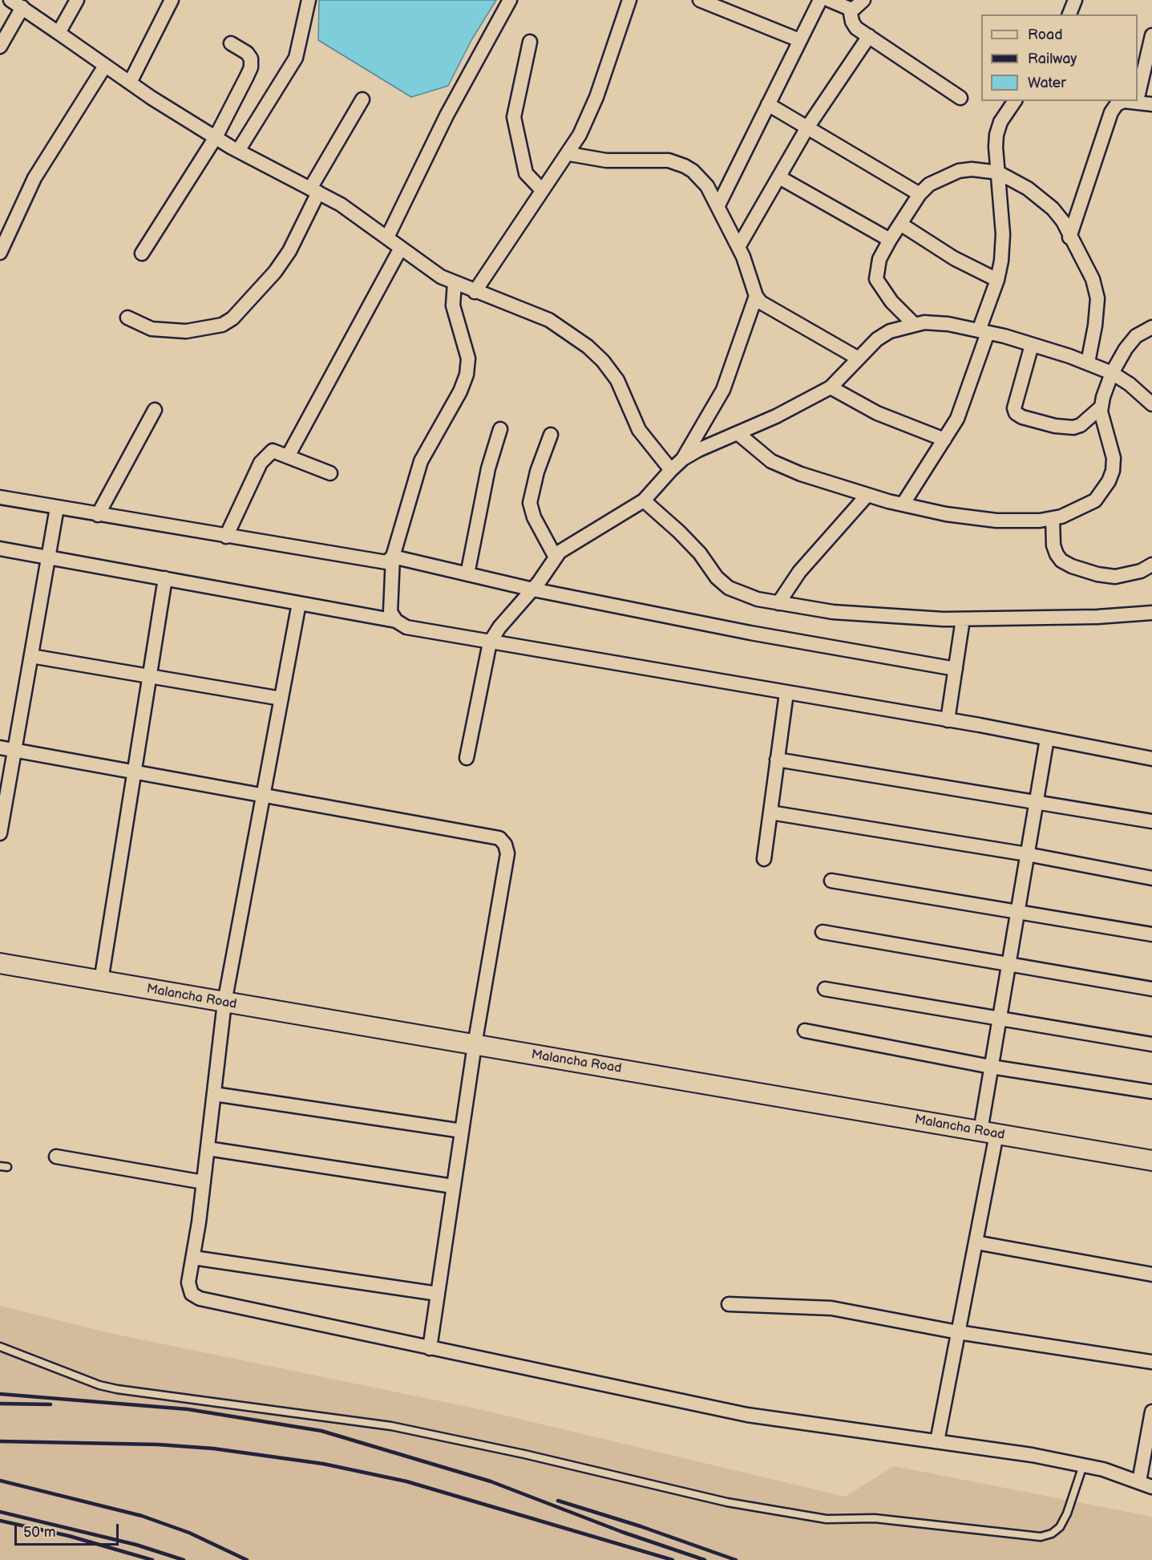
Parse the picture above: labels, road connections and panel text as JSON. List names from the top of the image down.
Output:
{
  "streets": {
    "main road": ["Malancha Road"]
  },
  "legend": ["Road", "Railway", "Water"],
  "scale_bar": "50 m"
}
